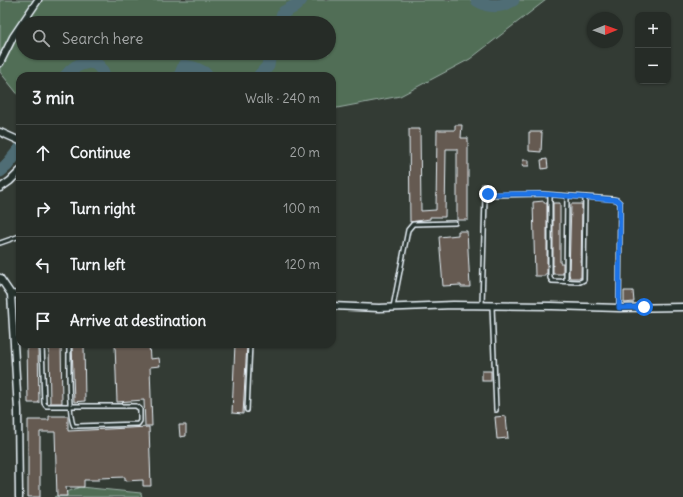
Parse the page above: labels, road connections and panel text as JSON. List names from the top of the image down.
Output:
{
  "north": "right",
  "page": {
    "map_buttons": ["+", "−"],
    "search": "Search here",
    "heading": ["3 min", "Walk · 240 m"],
    "list": [
      ["Continue", "20 m"],
      ["Turn right", "100 m"],
      ["Turn left", "120 m"],
      "Arrive at destination"
    ]
  }
}
